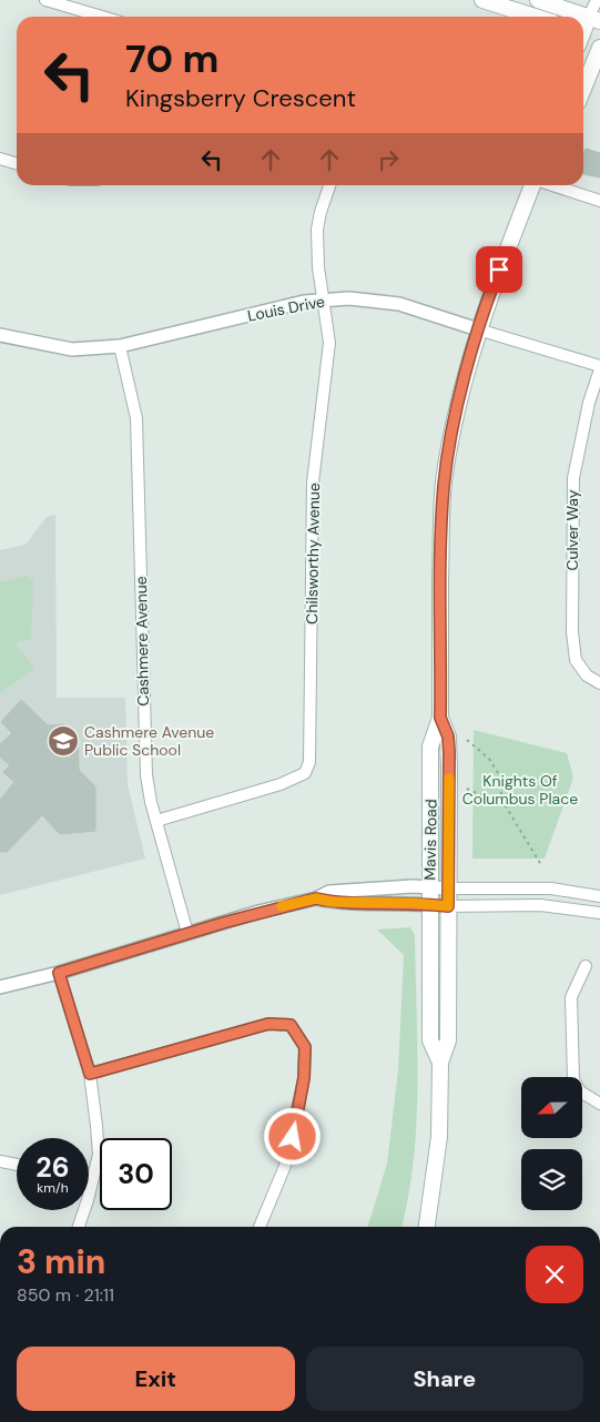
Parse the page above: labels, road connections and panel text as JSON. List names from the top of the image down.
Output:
{
  "streets": {
    "main road": ["Mavis Road"],
    "street": [
      "Louis Drive",
      "Culver Way",
      "Chilsworthy Avenue",
      "Cashmere Avenue"
    ]
  },
  "crossings": [
    ["Louis Drive", "Culver Way"],
    ["Louis Drive", "Chilsworthy Avenue"],
    ["Louis Drive", "Cashmere Avenue"],
    ["Louis Drive", "Mavis Road"],
    ["Chilsworthy Avenue", "Cashmere Avenue"]
  ],
  "parks": ["Knights Of Columbus Place"],
  "places": {
    "school or university": ["Cashmere Avenue Public School"]
  },
  "north": "left",
  "page": {
    "turn": ["70 m", "Kingsberry Crescent"],
    "speed": "26 km/h",
    "limit": "30",
    "heading": ["3 min", "850 m · 21:11"],
    "buttons": ["Exit", "Share"]
  }
}
